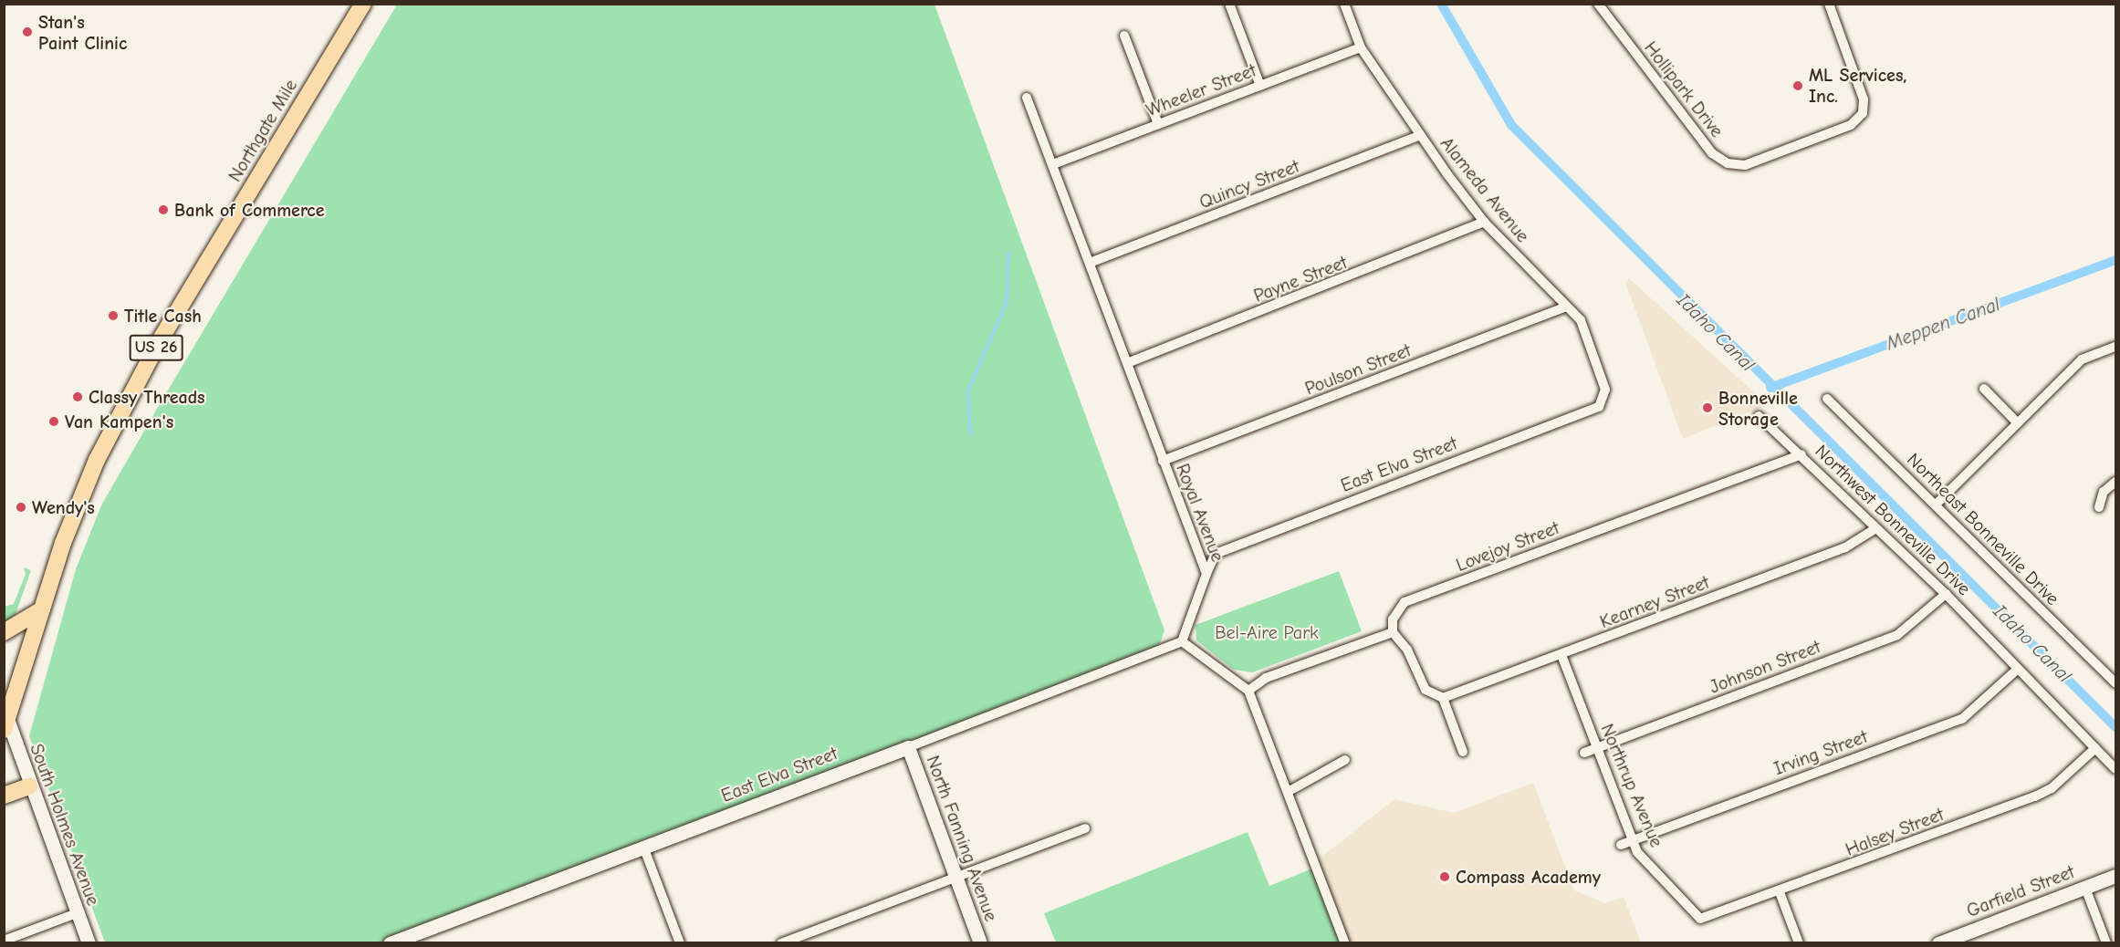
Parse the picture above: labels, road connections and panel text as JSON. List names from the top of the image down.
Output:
{
  "streets": {
    "highway": ["Northgate Mile", "US 26"],
    "street": [
      "Hollipark Drive",
      "Wheeler Street",
      "Quincy Street",
      "Alameda Avenue",
      "Payne Street",
      "Poulson Street",
      "East Elva Street",
      "Royal Avenue",
      "Northwest Bonneville Drive",
      "Northeast Bonneville Drive",
      "Lovejoy Street",
      "Kearney Street",
      "Johnson Street",
      "Irving Street",
      "Northrup Avenue",
      "South Holmes Avenue",
      "Halsey Street",
      "North Fanning Avenue",
      "Garfield Street"
    ]
  },
  "crossings": [
    ["Wheeler Street", "Alameda Avenue"],
    ["Wheeler Street", "Royal Avenue"],
    ["Northgate Mile", "South Holmes Avenue"],
    ["Quincy Street", "Alameda Avenue"],
    ["Quincy Street", "Royal Avenue"],
    ["Alameda Avenue", "Payne Street"],
    ["Alameda Avenue", "Poulson Street"],
    ["Alameda Avenue", "East Elva Street"],
    ["Payne Street", "Royal Avenue"],
    ["Poulson Street", "Royal Avenue"],
    ["East Elva Street", "Royal Avenue"],
    ["East Elva Street", "North Fanning Avenue"],
    ["Northwest Bonneville Drive", "Lovejoy Street"],
    ["Northwest Bonneville Drive", "Kearney Street"],
    ["Northwest Bonneville Drive", "Johnson Street"],
    ["Northwest Bonneville Drive", "Irving Street"],
    ["Northwest Bonneville Drive", "Halsey Street"],
    ["Kearney Street", "Northrup Avenue"],
    ["Johnson Street", "Northrup Avenue"],
    ["Irving Street", "Northrup Avenue"],
    ["Northrup Avenue", "Halsey Street"]
  ],
  "water": ["Meppen Canal", "Idaho Canal"],
  "parks": ["Bel-Aire Park"],
  "places": [
    "Stan's Paint Clinic",
    "ML Services, Inc.",
    "Bank of Commerce",
    "Title Cash",
    "Classy Threads",
    "Bonneville Storage",
    "Van Kampen's",
    "Wendy's",
    "Compass Academy"
  ]
}
